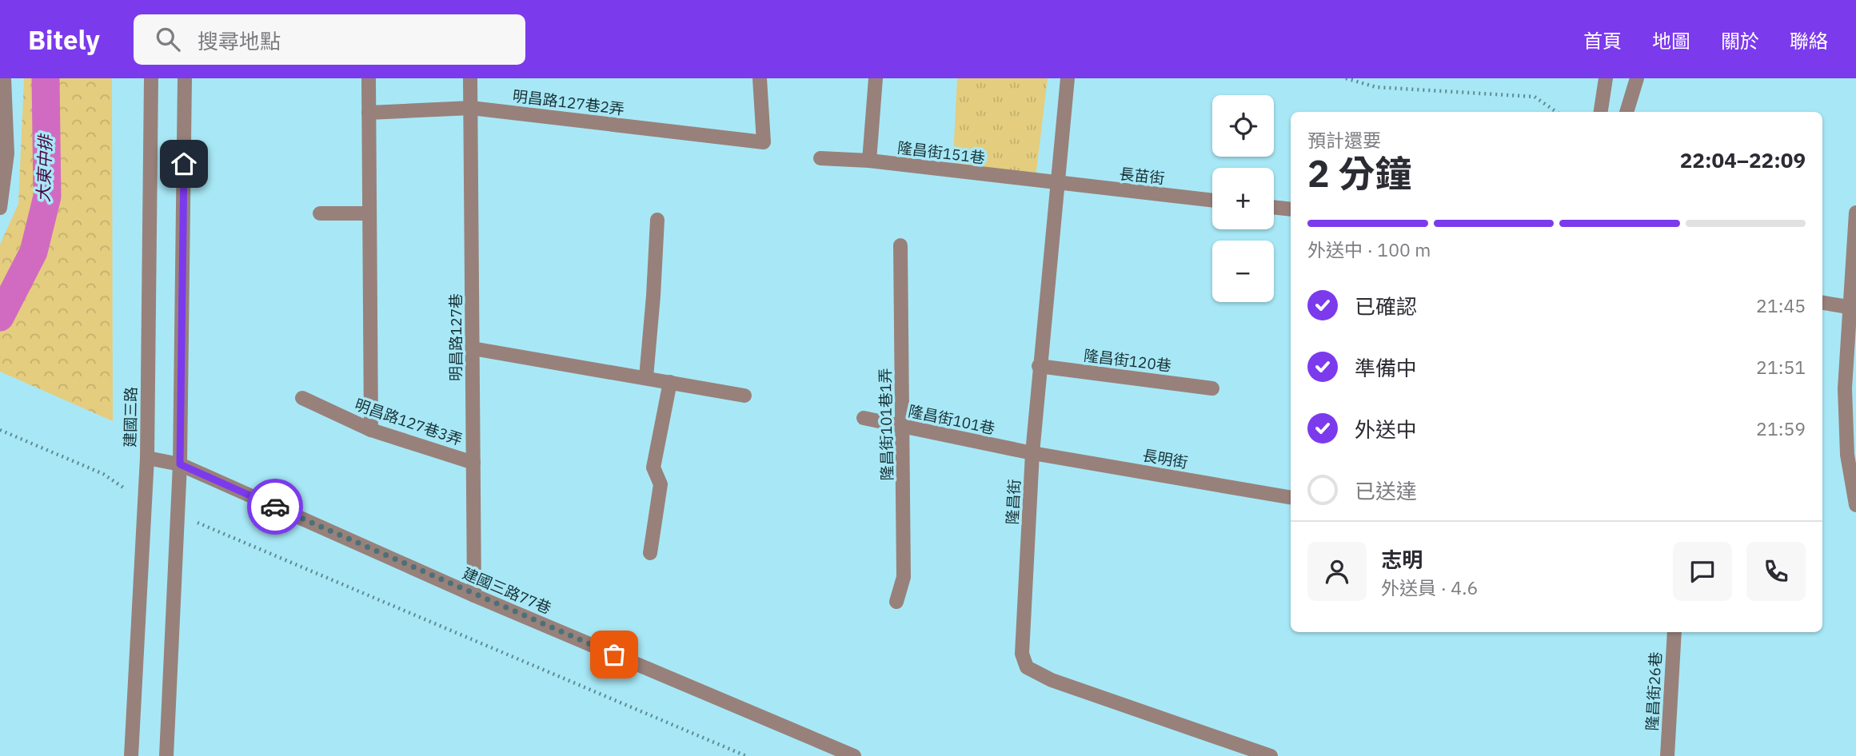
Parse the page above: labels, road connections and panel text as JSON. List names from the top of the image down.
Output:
{
  "streets": {
    "street": [
      "明昌路127巷2弄",
      "隆昌街151巷",
      "長苗街",
      "明昌路127巷",
      "隆昌街120巷",
      "建國三路",
      "隆昌街101巷",
      "明昌路127巷3弄",
      "隆昌街101巷1弄",
      "長明街",
      "隆昌街",
      "建國三路77巷",
      "隆昌街26巷"
    ]
  },
  "crossings": [
    ["明昌路127巷2弄", "明昌路127巷"],
    ["隆昌街151巷", "長苗街"],
    ["隆昌街151巷", "隆昌街"],
    ["長苗街", "隆昌街"],
    ["明昌路127巷", "明昌路127巷3弄"],
    ["明昌路127巷", "建國三路77巷"],
    ["隆昌街120巷", "隆昌街"],
    ["建國三路", "建國三路77巷"],
    ["隆昌街101巷", "隆昌街101巷1弄"],
    ["隆昌街101巷", "長明街"],
    ["隆昌街101巷", "隆昌街"],
    ["長明街", "隆昌街"]
  ],
  "water": ["大東中排"],
  "page": {
    "header": "Bitely",
    "search": "搜尋地點",
    "nav": [
      "首頁",
      "地圖",
      "關於",
      "聯絡"
    ],
    "map_buttons": ["+", "−"],
    "heading": ["2 分鐘", "預計還要", "22:04–22:09"],
    "panel": ["志明", "外送員 · 4.6"],
    "bar": "外送中 · 100 m",
    "list": [
      ["已確認", "21:45"],
      ["準備中", "21:51"],
      ["外送中", "21:59"],
      "已送達"
    ]
  }
}
